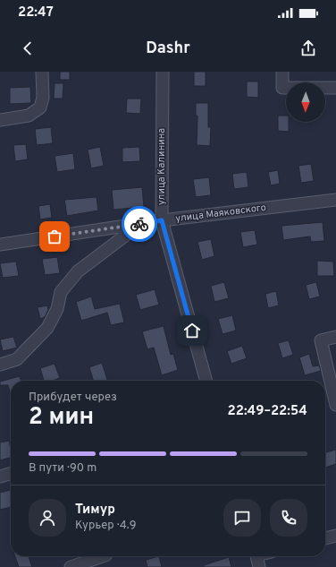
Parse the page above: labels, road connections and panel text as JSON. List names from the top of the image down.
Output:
{
  "streets": {
    "street": ["улица Калинина", "улица Маяковского"]
  },
  "crossings": [
    ["улица Калинина", "улица Маяковского"]
  ],
  "north": "bottom",
  "page": {
    "status": "22:47",
    "header": "Dashr",
    "heading": ["2 мин", "Прибудет через", "22:49–22:54"],
    "panel": ["Тимур", "Курьер · 4.9"],
    "bar": "В пути · 90 m"
  }
}
